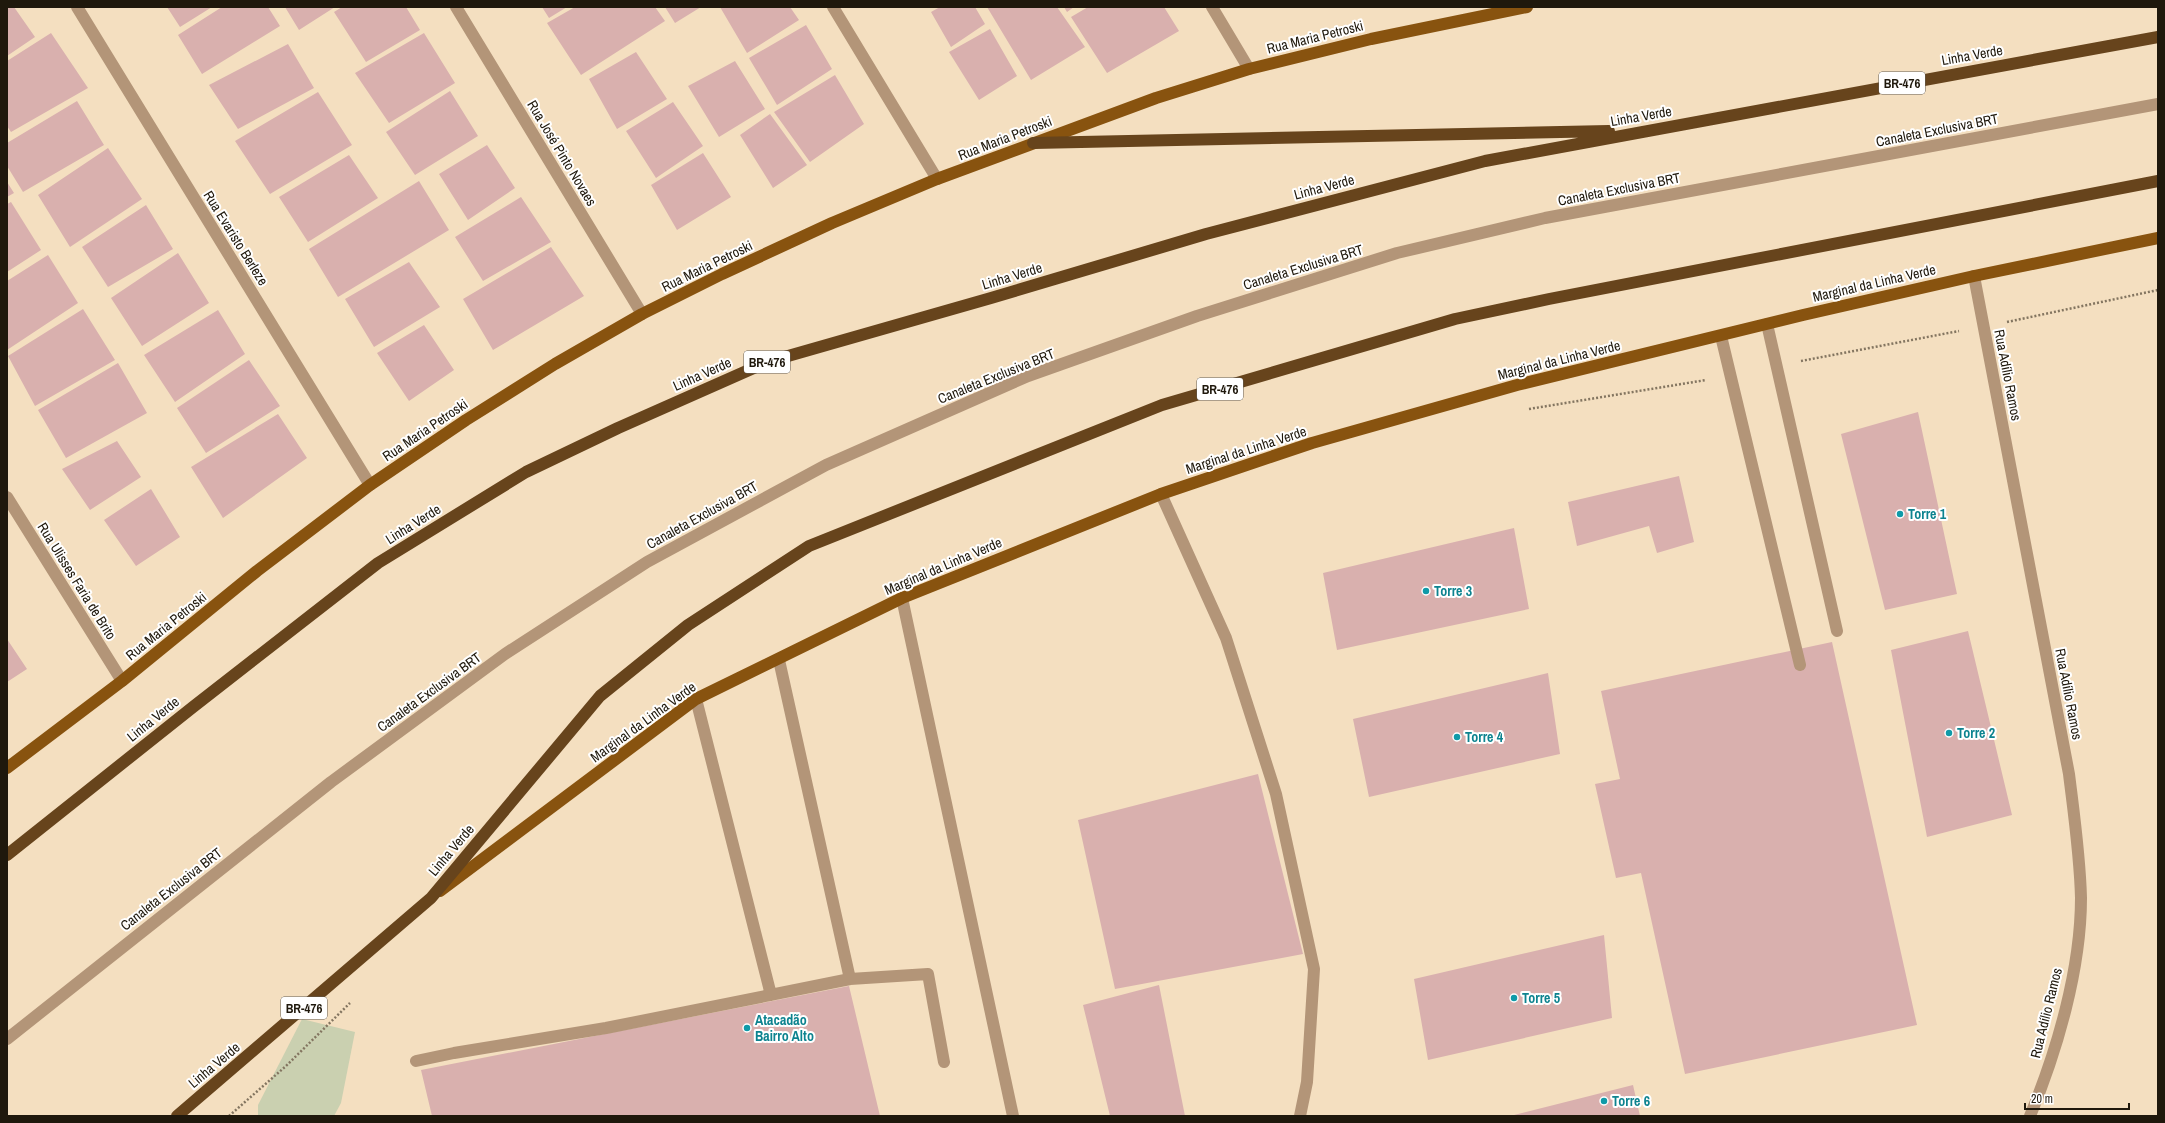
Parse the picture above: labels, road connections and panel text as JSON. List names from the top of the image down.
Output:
{
  "streets": {
    "highway": ["Linha Verde", "BR-476"],
    "main road": ["Rua Maria Petroski", "Marginal da Linha Verde"],
    "street": [
      "Canaleta Exclusiva BRT",
      "Rua José Pinto Novaes",
      "Rua Evaristo Berleze",
      "Rua Adílio Ramos",
      "Rua Ulisses Faria de Brito"
    ]
  },
  "crossings": [
    ["Rua Maria Petroski", "Rua José Pinto Novaes"],
    ["Rua Maria Petroski", "Rua Evaristo Berleze"],
    ["Rua Maria Petroski", "Rua Ulisses Faria de Brito"],
    ["Linha Verde", "Marginal da Linha Verde"],
    ["Marginal da Linha Verde", "Rua Adílio Ramos"]
  ],
  "places": [
    "Torre 1",
    "Torre 3",
    "Torre 2",
    "Torre 4",
    "Torre 5",
    "Atacadão Bairro Alto",
    "Torre 6"
  ],
  "scale_bar": "20 m"
}
